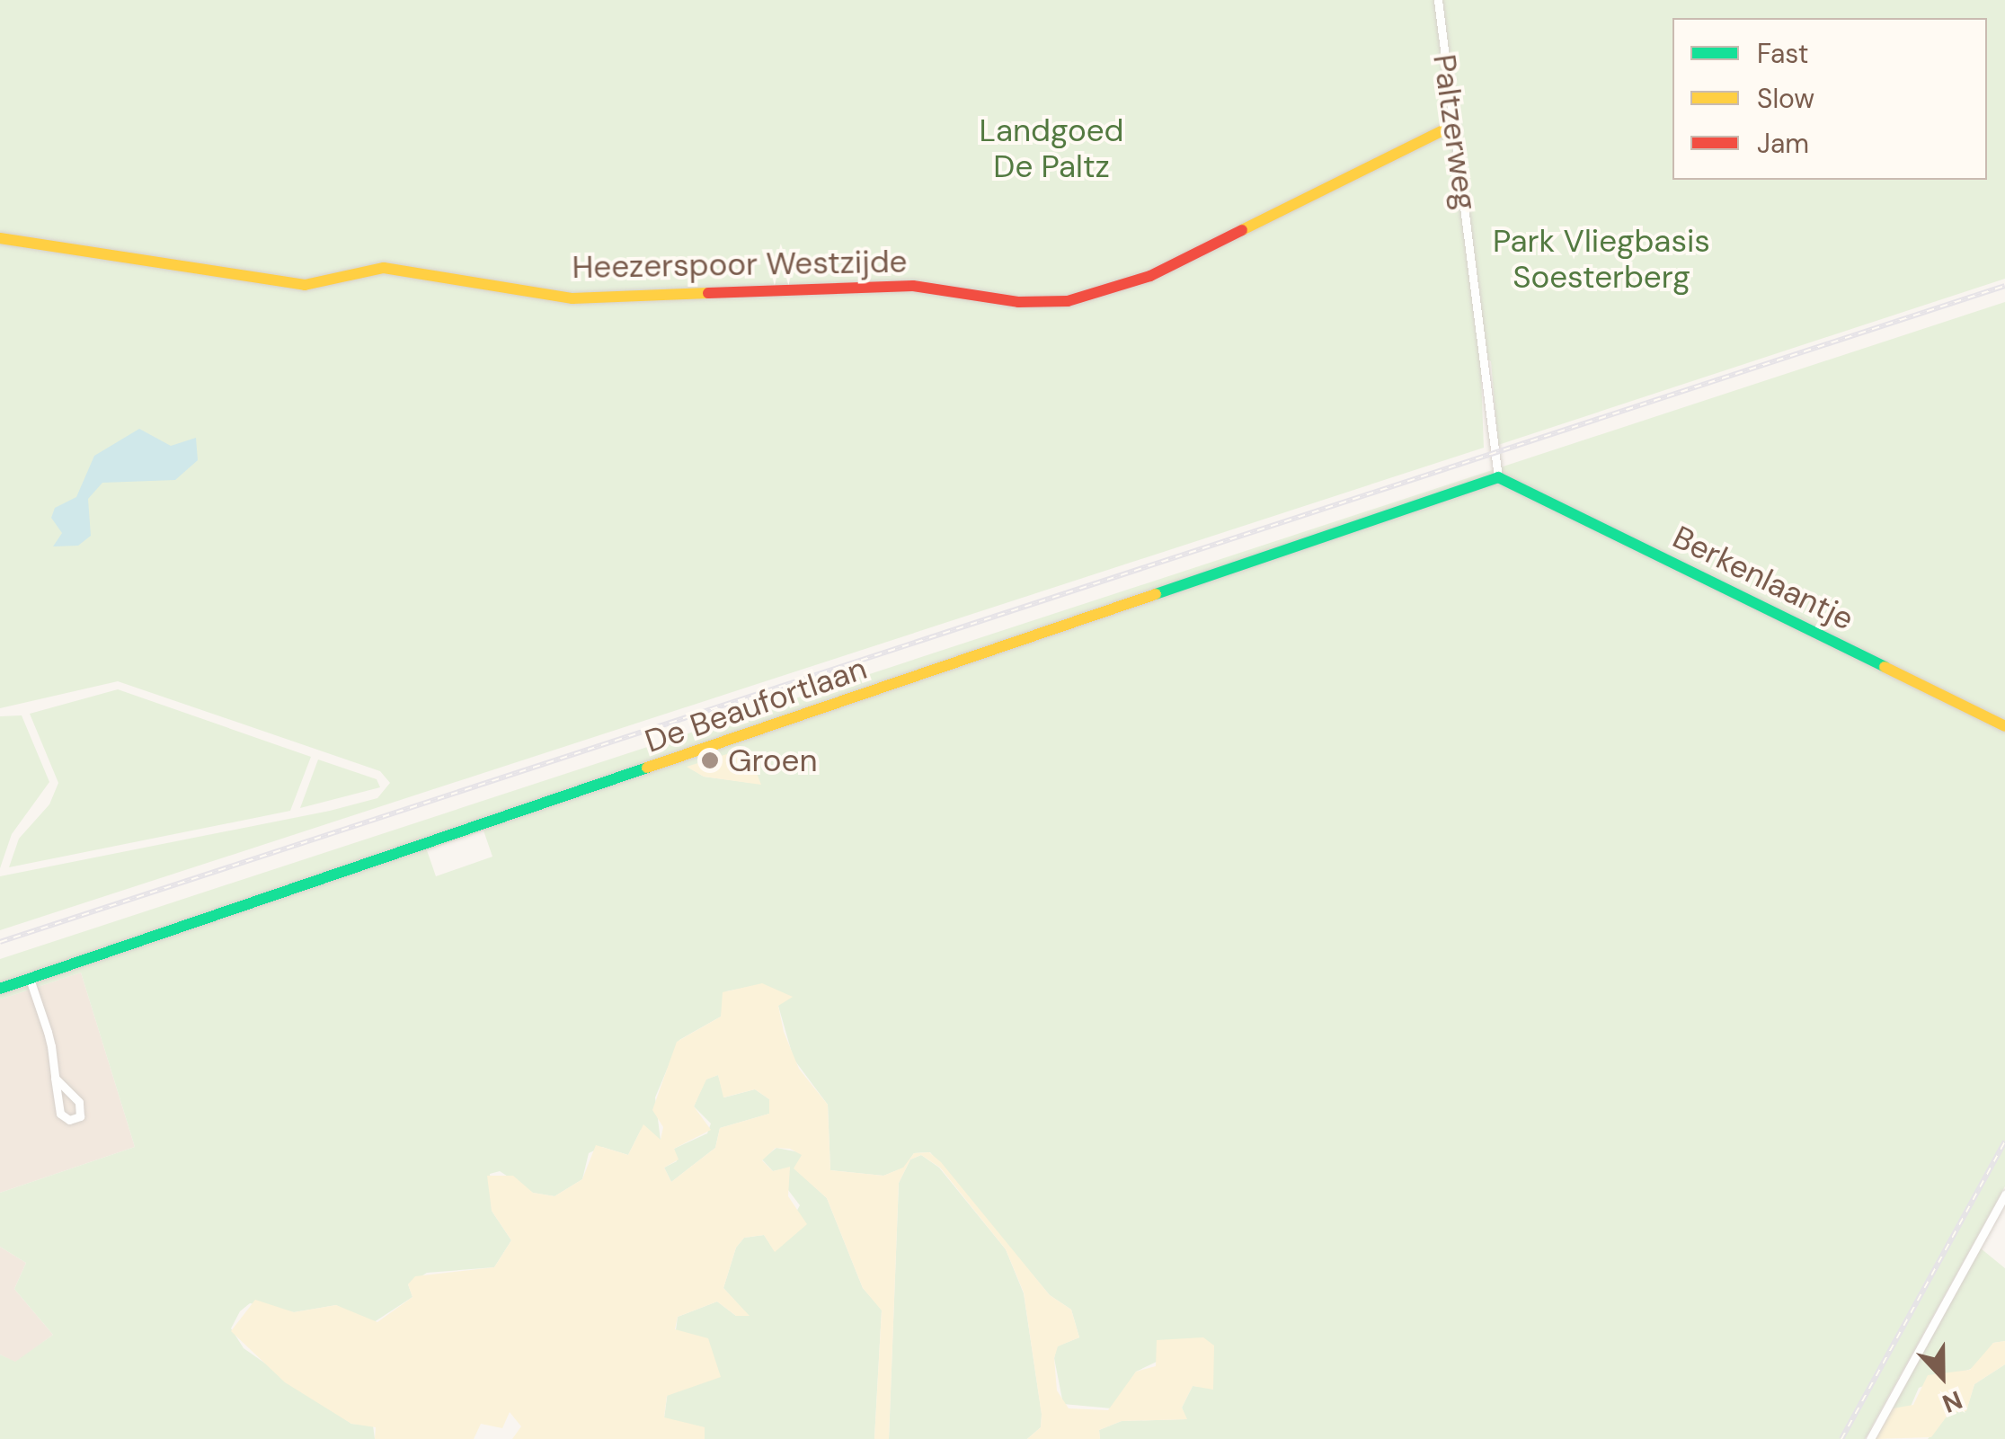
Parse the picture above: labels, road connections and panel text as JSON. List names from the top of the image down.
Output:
{
  "streets": {
    "street": [
      "Paltzerweg",
      "Heezerspoor Westzijde",
      "Berkenlaantje",
      "De Beaufortlaan"
    ]
  },
  "crossings": [
    ["Paltzerweg", "Heezerspoor Westzijde"],
    ["Paltzerweg", "Berkenlaantje"],
    ["Paltzerweg", "De Beaufortlaan"],
    ["Berkenlaantje", "De Beaufortlaan"]
  ],
  "parks": ["Landgoed De Paltz", "Park Vliegbasis Soesterberg"],
  "places": ["Groen"],
  "legend": ["Fast", "Slow", "Jam"],
  "north": "bottom"
}
